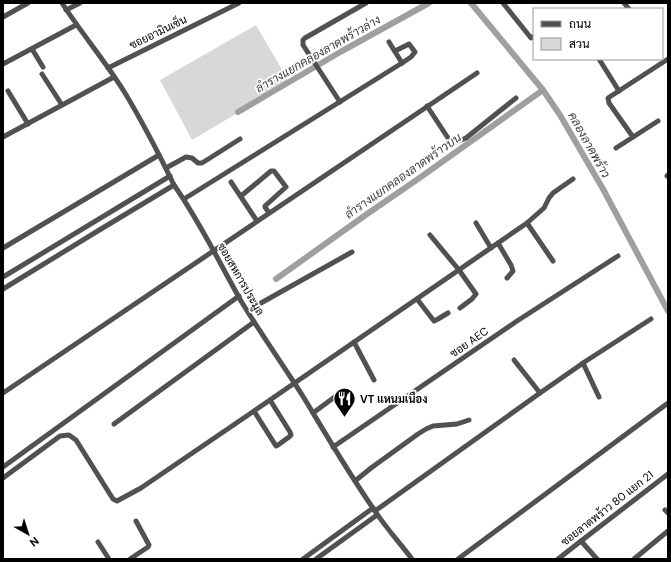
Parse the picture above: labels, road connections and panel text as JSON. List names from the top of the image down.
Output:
{
  "streets": {
    "street": [
      "ซอยอามินเซ็น",
      "ซอยสหการประมูล",
      "ซอย AEC",
      "ซอยลาดพร้าว 80 แยก 21"
    ]
  },
  "crossings": [
    ["ซอยอามินเซ็น", "ซอยสหการประมูล"],
    ["ซอยสหการประมูล", "ซอย AEC"]
  ],
  "water": ["ลำรางแยกคลองลาดพร้าวล่าง", "คลองลาดพร้าว", "ลำรางแยกคลองลาดพร้าวบน"],
  "places": {
    "restaurant": ["VT แหนมเนือง"]
  },
  "legend": ["ถนน", "สวน"],
  "north": "bottom right"
}
